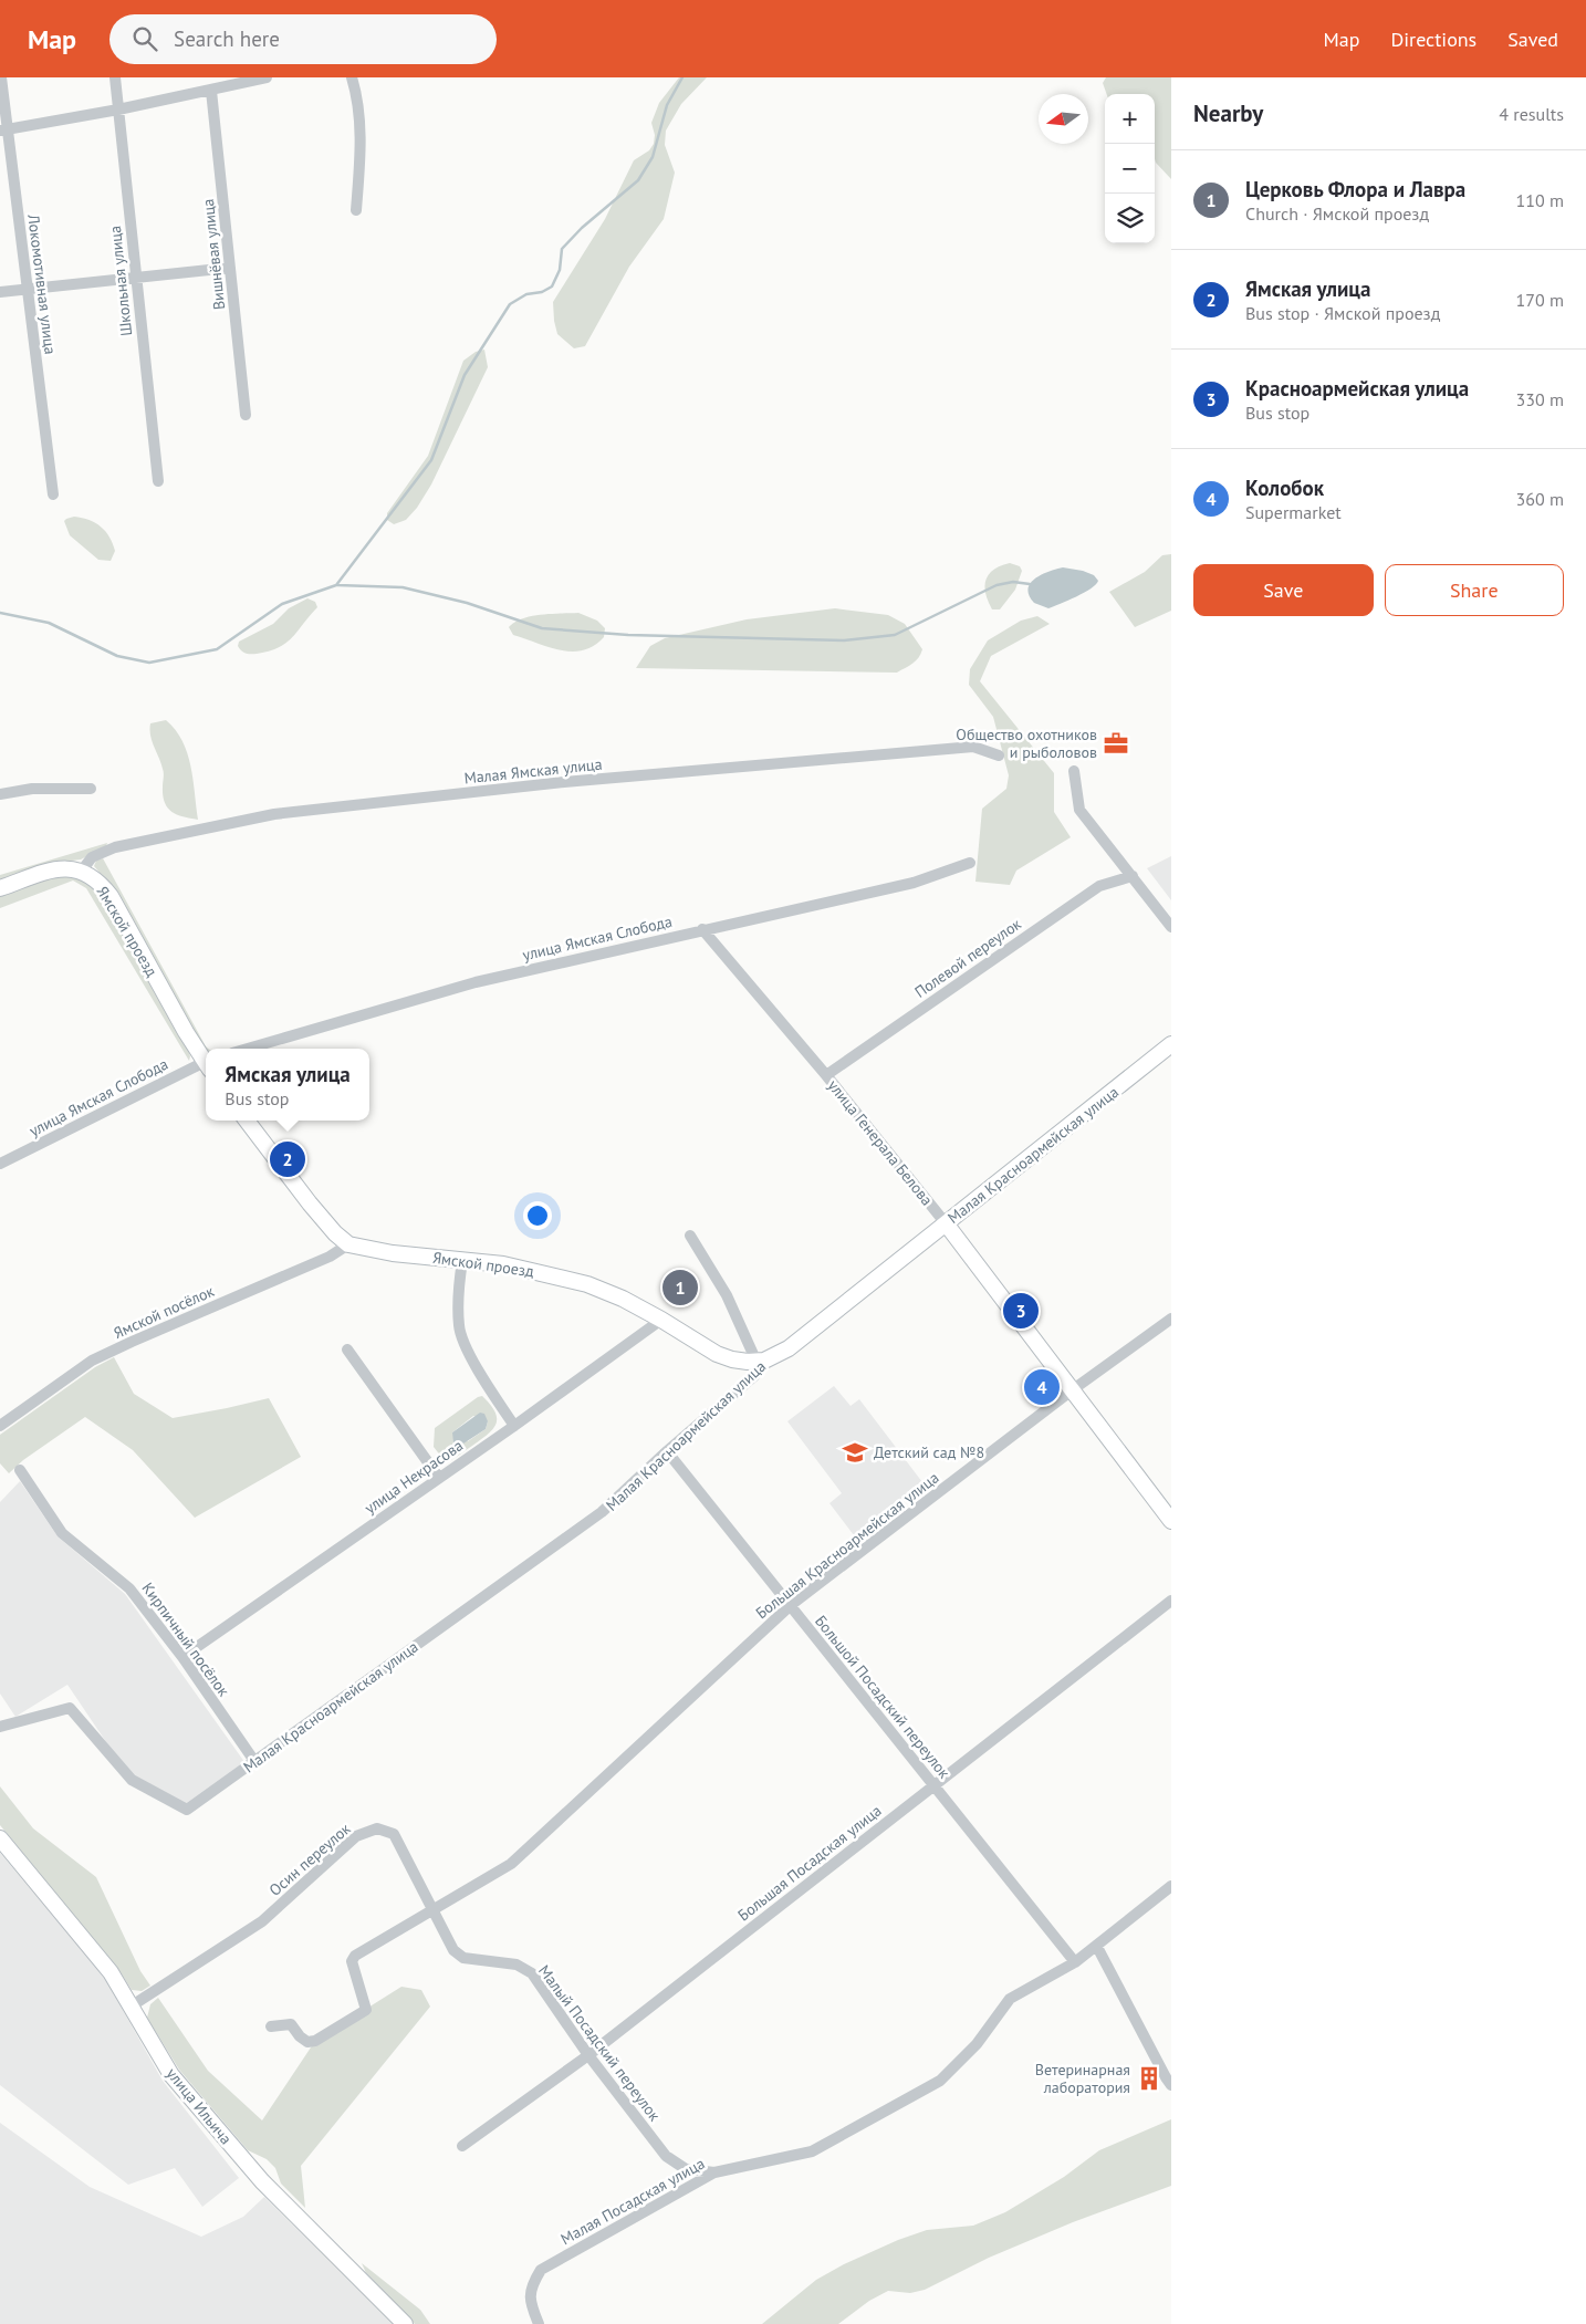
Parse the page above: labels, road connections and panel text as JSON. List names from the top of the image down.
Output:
{
  "streets": {
    "main road": [
      "Ямской проезд",
      "улица Генерала Белова",
      "Малая Красноармейская улица",
      "улица Ильича"
    ],
    "street": [
      "Вишнёвая улица",
      "Школьная улица",
      "Локомотивная улица",
      "Малая Ямская улица",
      "улица Ямская Слобода",
      "Полевой переулок",
      "Ямской посёлок",
      "улица Некрасова",
      "Большая Красноармейская улица",
      "Кирпичный посёлок",
      "Большой Посадский переулок",
      "Осин переулок",
      "Большая Посадская улица",
      "Малый Посадский переулок",
      "Малая Посадская улица"
    ]
  },
  "crossings": [
    ["Малая Ямская улица", "Ямской проезд"],
    ["Ямской проезд", "Малая Красноармейская улица"],
    ["Ямской проезд", "Ямской посёлок"],
    ["Ямской проезд", "улица Некрасова"],
    ["улица Ямская Слобода", "улица Генерала Белова"],
    ["Полевой переулок", "улица Генерала Белова"],
    ["улица Генерала Белова", "Малая Красноармейская улица"],
    ["улица Генерала Белова", "Большая Красноармейская улица"],
    ["Малая Красноармейская улица", "Кирпичный посёлок"],
    ["Малая Красноармейская улица", "Большой Посадский переулок"],
    ["улица Некрасова", "Кирпичный посёлок"],
    ["Большая Красноармейская улица", "Большой Посадский переулок"],
    ["Большая Красноармейская улица", "Осин переулок"],
    ["Большая Красноармейская улица", "Малый Посадский переулок"],
    ["Большой Посадский переулок", "Большая Посадская улица"],
    ["Большой Посадский переулок", "Малая Посадская улица"],
    ["Осин переулок", "Малый Посадский переулок"],
    ["Осин переулок", "улица Ильича"],
    ["Большая Посадская улица", "Малый Посадский переулок"],
    ["Малый Посадский переулок", "Малая Посадская улица"]
  ],
  "places": {
    "office": ["Общество охотников и рыболовов"],
    "school or university": ["Детский сад №8"],
    "building": ["Ветеринарная лаборатория"]
  },
  "north": "left",
  "page": {
    "header": "Map",
    "search": "Search here",
    "nav": ["Map", "Directions", "Saved"],
    "heading": ["Nearby", "4 results"],
    "map_buttons": ["+", "−"],
    "list": [
      {
        "mark": "1",
        "name": "Церковь Флора и Лавра",
        "note": "Church · Ямской проезд",
        "value": "110 m"
      },
      {
        "mark": "2",
        "name": "Ямская улица",
        "note": "Bus stop · Ямской проезд",
        "value": "170 m"
      },
      {
        "mark": "3",
        "name": "Красноармейская улица",
        "note": "Bus stop",
        "value": "330 m"
      },
      {
        "mark": "4",
        "name": "Колобок",
        "note": "Supermarket",
        "value": "360 m"
      }
    ],
    "buttons": ["Save", "Share"],
    "popup": ["Ямская улица", "Bus stop"],
    "pins": [
      "2",
      "1",
      "3",
      "4"
    ]
  }
}
